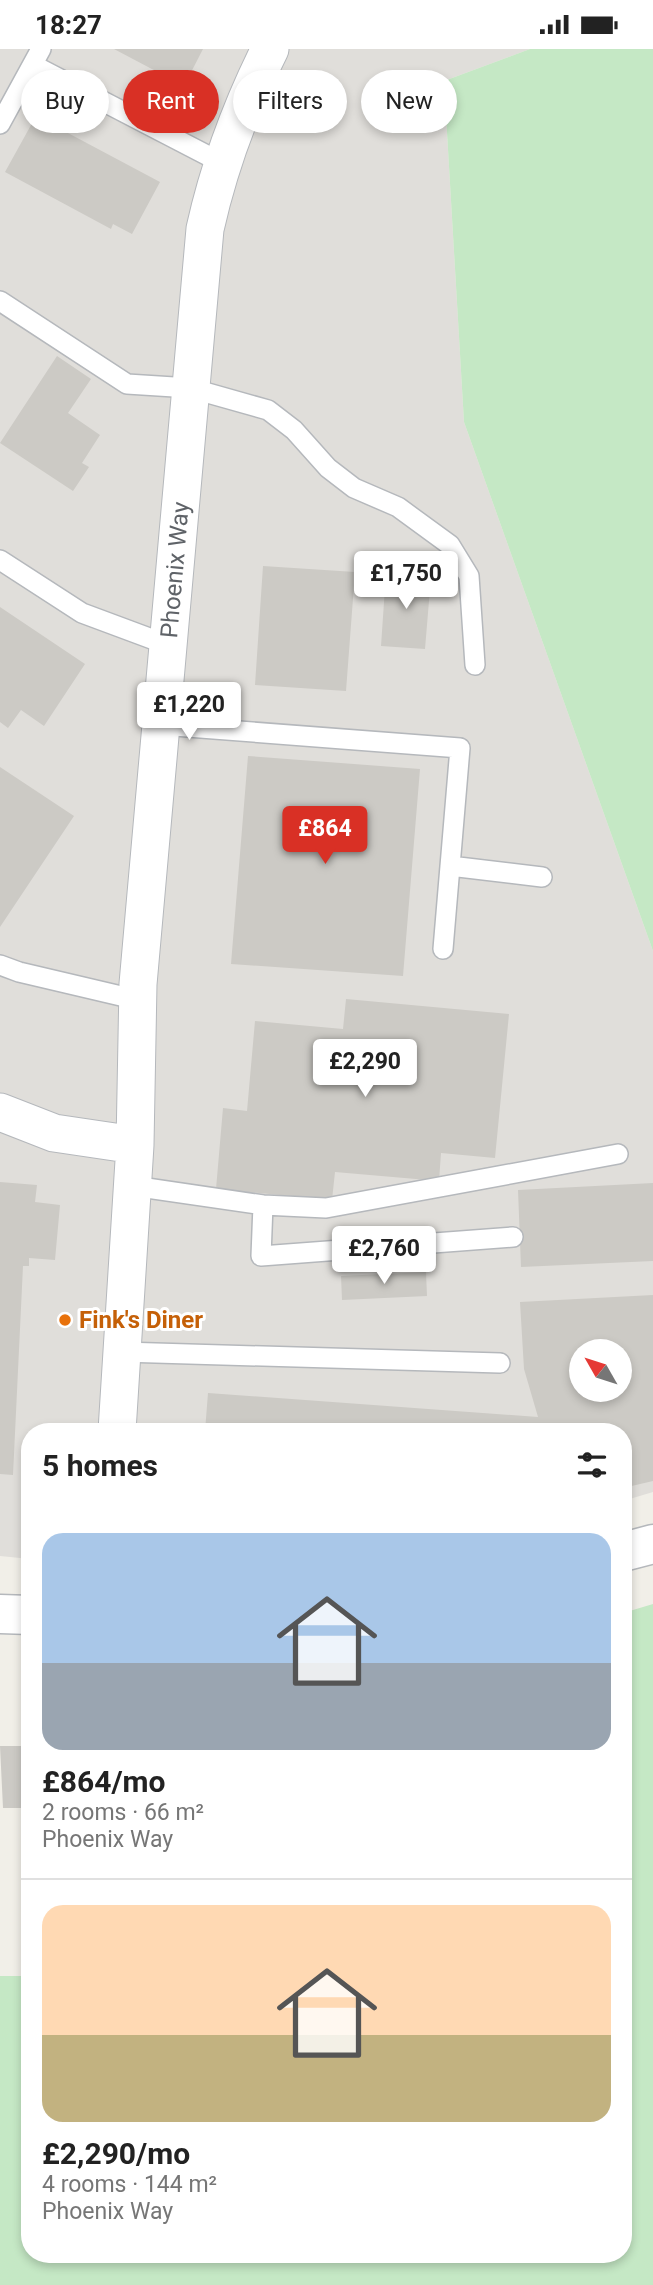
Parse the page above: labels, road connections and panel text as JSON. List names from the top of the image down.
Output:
{
  "streets": {
    "street": ["Phoenix Way"]
  },
  "places": ["Fink's Diner"],
  "north": "top left",
  "page": {
    "status": "18:27",
    "chip": [
      "Buy",
      "Rent",
      "Filters",
      "New"
    ],
    "price": [
      "£1,750",
      "£1,220",
      "£864",
      "£2,290",
      "£2,760"
    ],
    "heading": "5 homes",
    "list": [
      {
        "name": "£864/mo",
        "note": "2 rooms · 66 m² · Phoenix Way"
      },
      {
        "name": "£2,290/mo",
        "note": "4 rooms · 144 m² · Phoenix Way"
      }
    ]
  }
}
